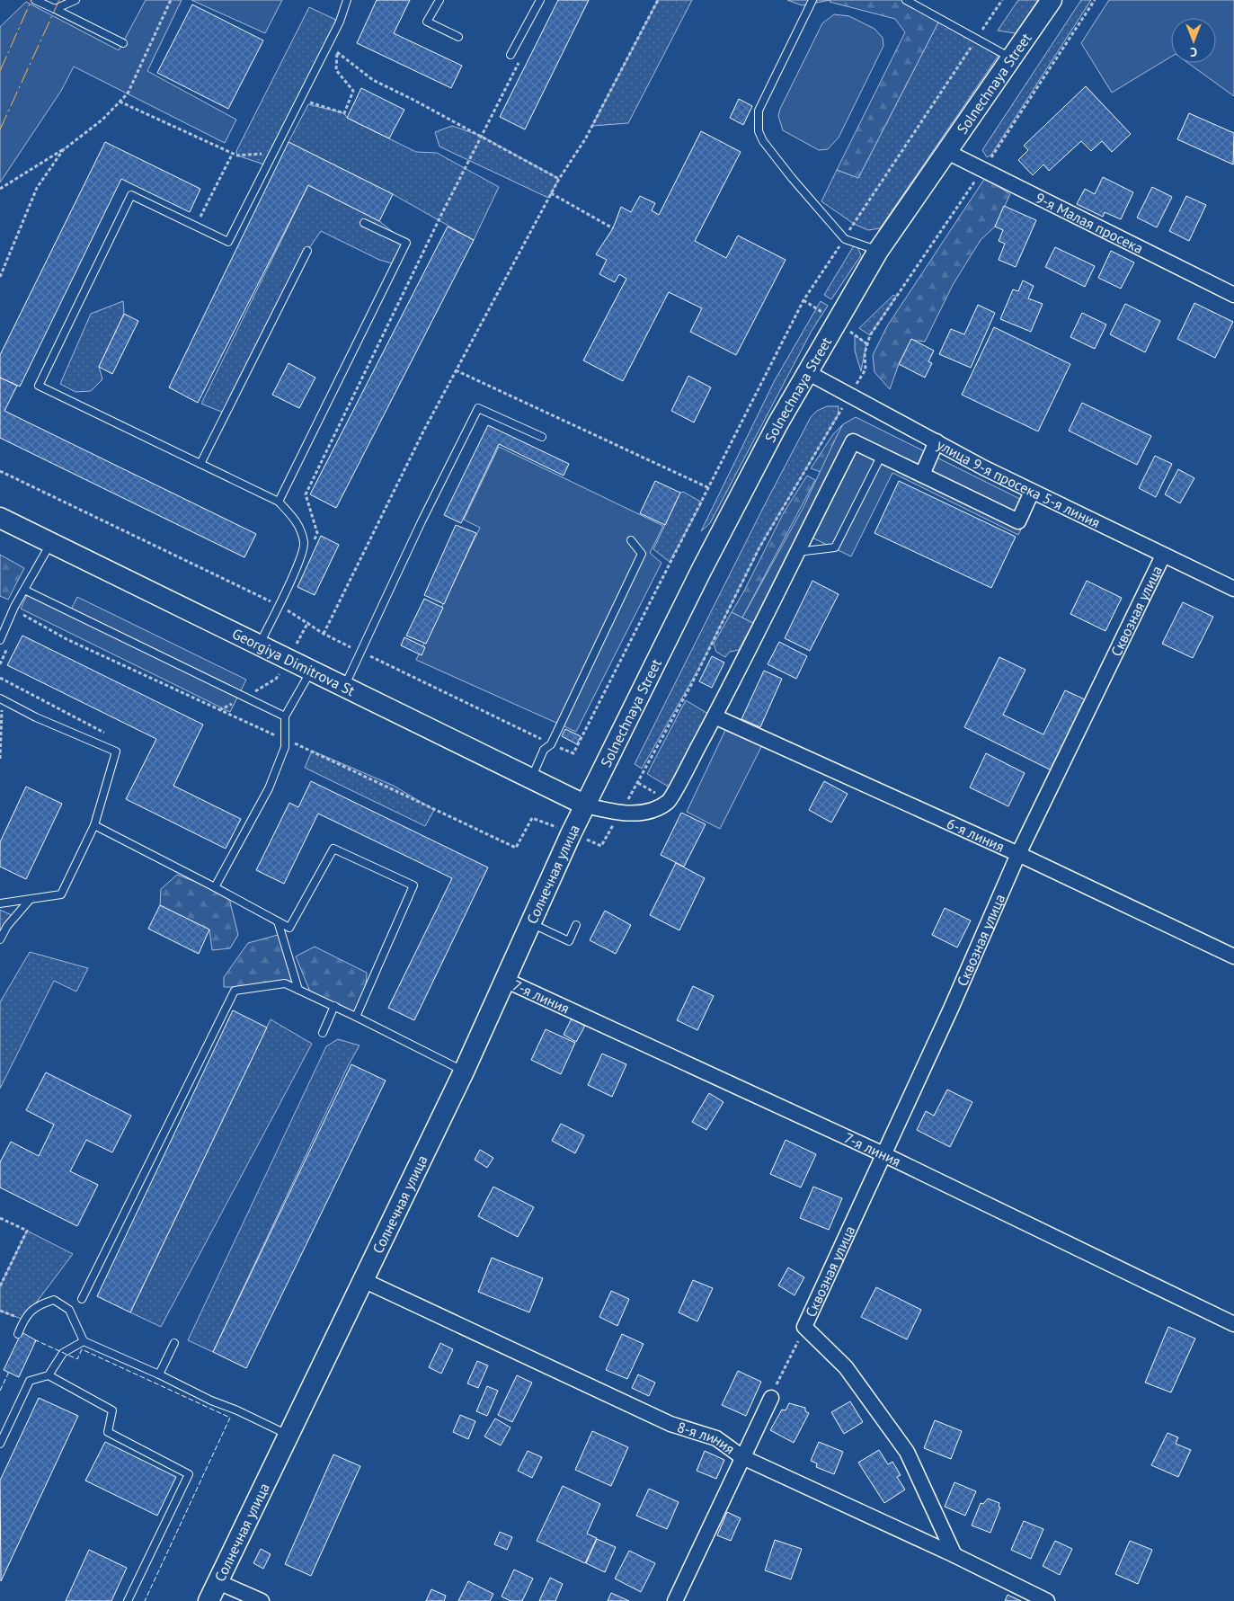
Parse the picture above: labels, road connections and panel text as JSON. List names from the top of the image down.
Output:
{
  "streets": {
    "main road": ["Solnechnaya Street", "Georgiya Dimitrova St", "Солнечная улица"],
    "street": [
      "9-я Малая просека",
      "улица 9-я просека 5-я линия",
      "Сквозная улица",
      "6-я линия",
      "7-я линия",
      "8-я линия"
    ]
  },
  "crossings": [
    ["Solnechnaya Street", "9-я Малая просека"],
    ["Solnechnaya Street", "улица 9-я просека 5-я линия"],
    ["Solnechnaya Street", "Georgiya Dimitrova St"],
    ["Solnechnaya Street", "Солнечная улица"],
    ["улица 9-я просека 5-я линия", "Сквозная улица"],
    ["Сквозная улица", "6-я линия"],
    ["Сквозная улица", "7-я линия"],
    ["Сквозная улица", "8-я линия"],
    ["Georgiya Dimitrova St", "Солнечная улица"],
    ["Солнечная улица", "7-я линия"],
    ["Солнечная улица", "8-я линия"]
  ],
  "north": "bottom"
}
